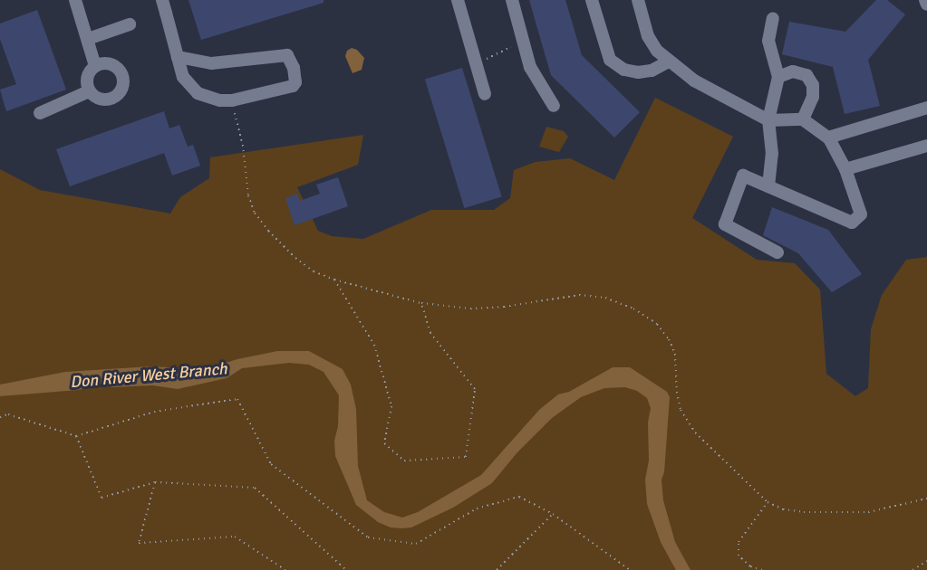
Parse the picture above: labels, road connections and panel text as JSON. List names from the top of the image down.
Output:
{
  "water": ["Don River West Branch"]
}
